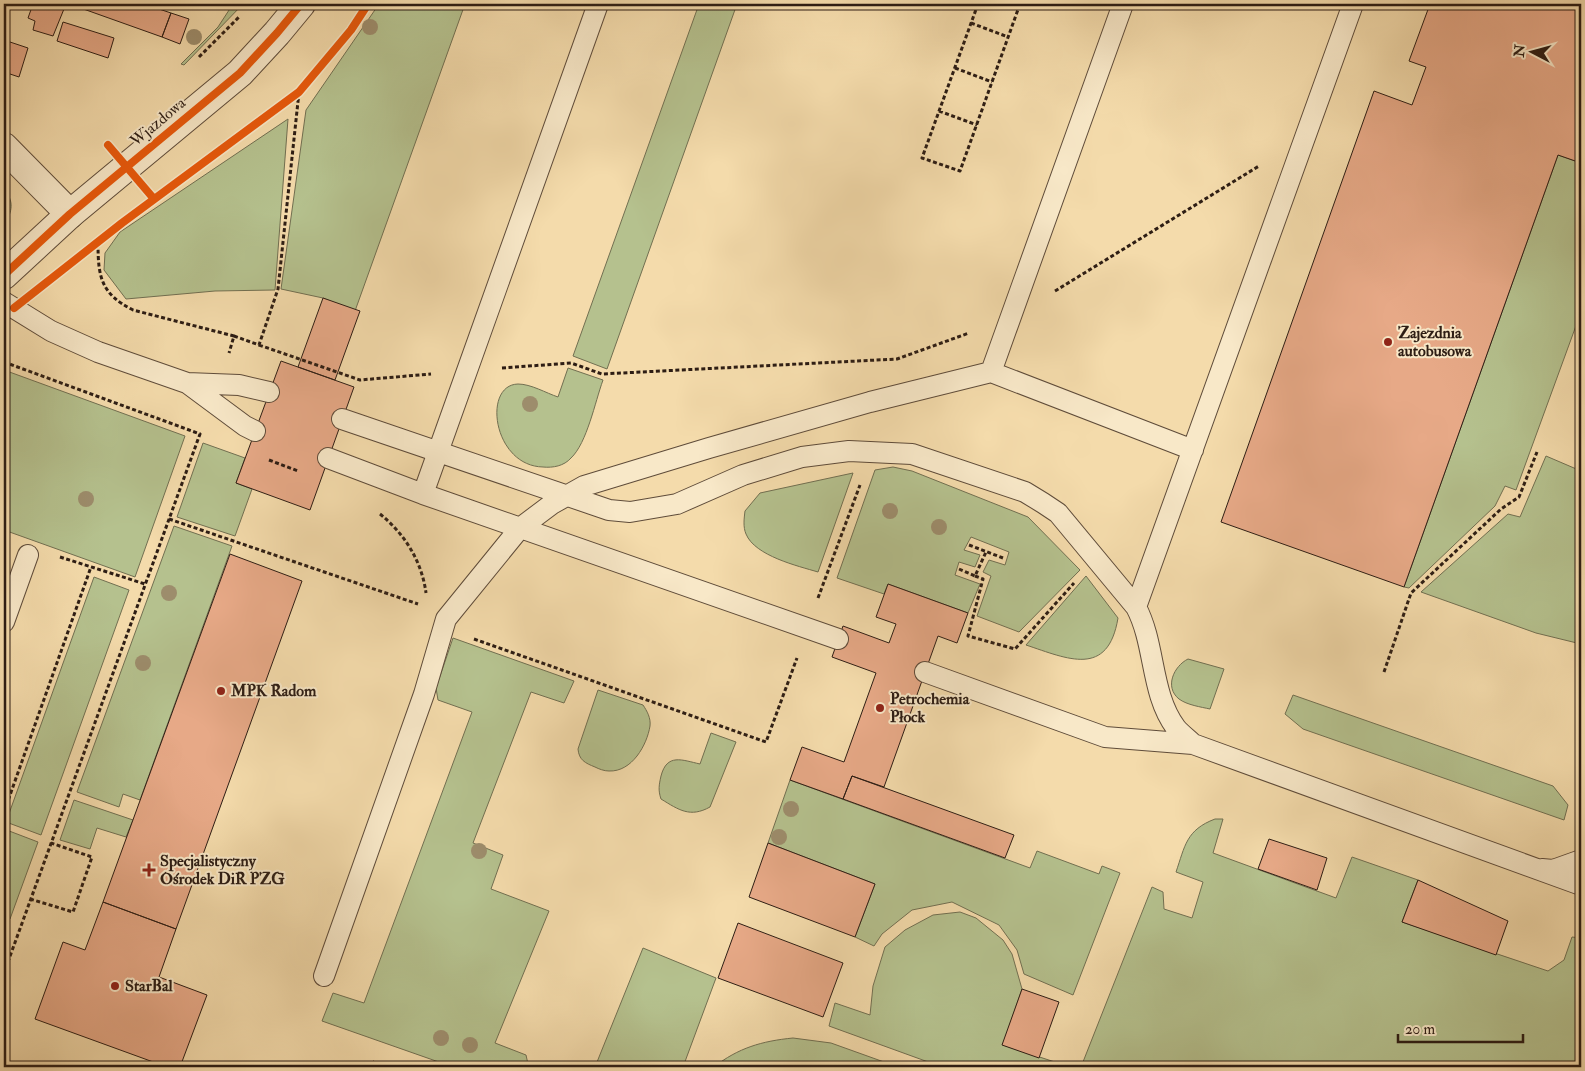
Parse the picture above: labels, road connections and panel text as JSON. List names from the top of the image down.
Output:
{
  "streets": {
    "street": ["Wjazdowa"]
  },
  "places": {
    "other": [
      "Zajezdnia autobusowa",
      "MPK Radom",
      "Petrochemia Płock",
      "StarBal"
    ],
    "health": ["Specjalistyczny Ośrodek DiR PZG"]
  },
  "scale_bar": "20 m",
  "north": "left"
}
